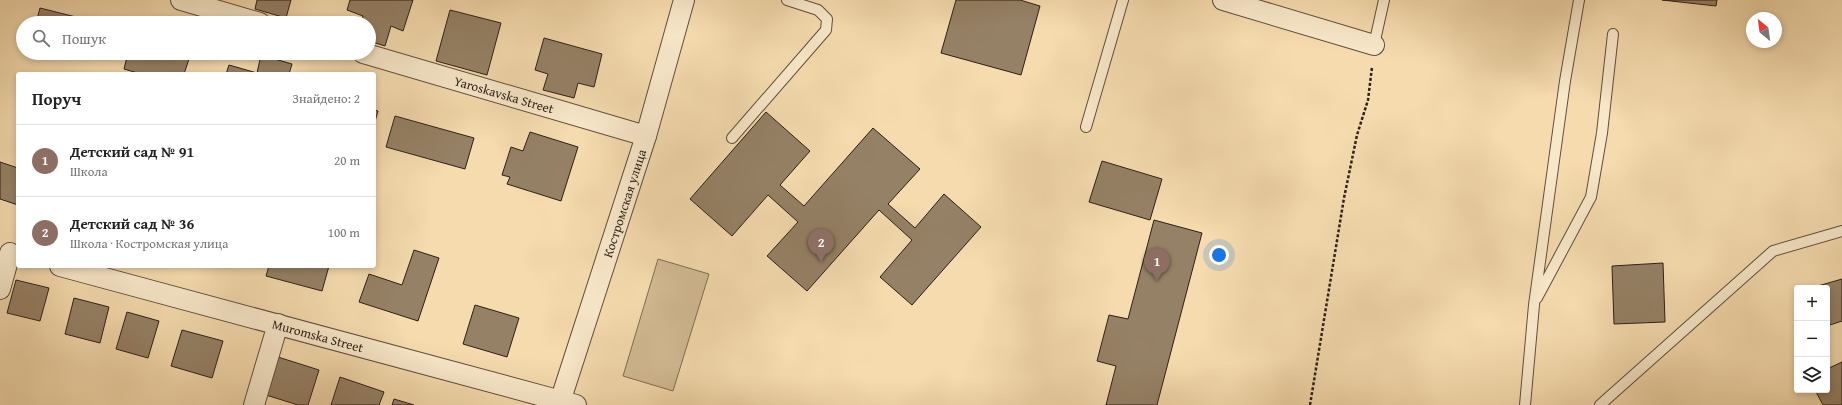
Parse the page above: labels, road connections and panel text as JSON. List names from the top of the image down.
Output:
{
  "streets": {
    "street": ["Yaroskavska Street", "Костромская улица", "Muromska Street"]
  },
  "crossings": [
    ["Yaroskavska Street", "Костромская улица"],
    ["Костромская улица", "Muromska Street"]
  ],
  "north": "top left",
  "page": {
    "search": "Пошук",
    "heading": ["Поруч", "Знайдено: 2"],
    "list": [
      {
        "mark": "1",
        "name": "Детский сад № 91",
        "note": "Школа",
        "value": "20 m"
      },
      {
        "mark": "2",
        "name": "Детский сад № 36",
        "note": "Школа · Костромская улица",
        "value": "100 m"
      }
    ],
    "pins": ["2", "1"],
    "map_buttons": ["+", "−"]
  }
}
